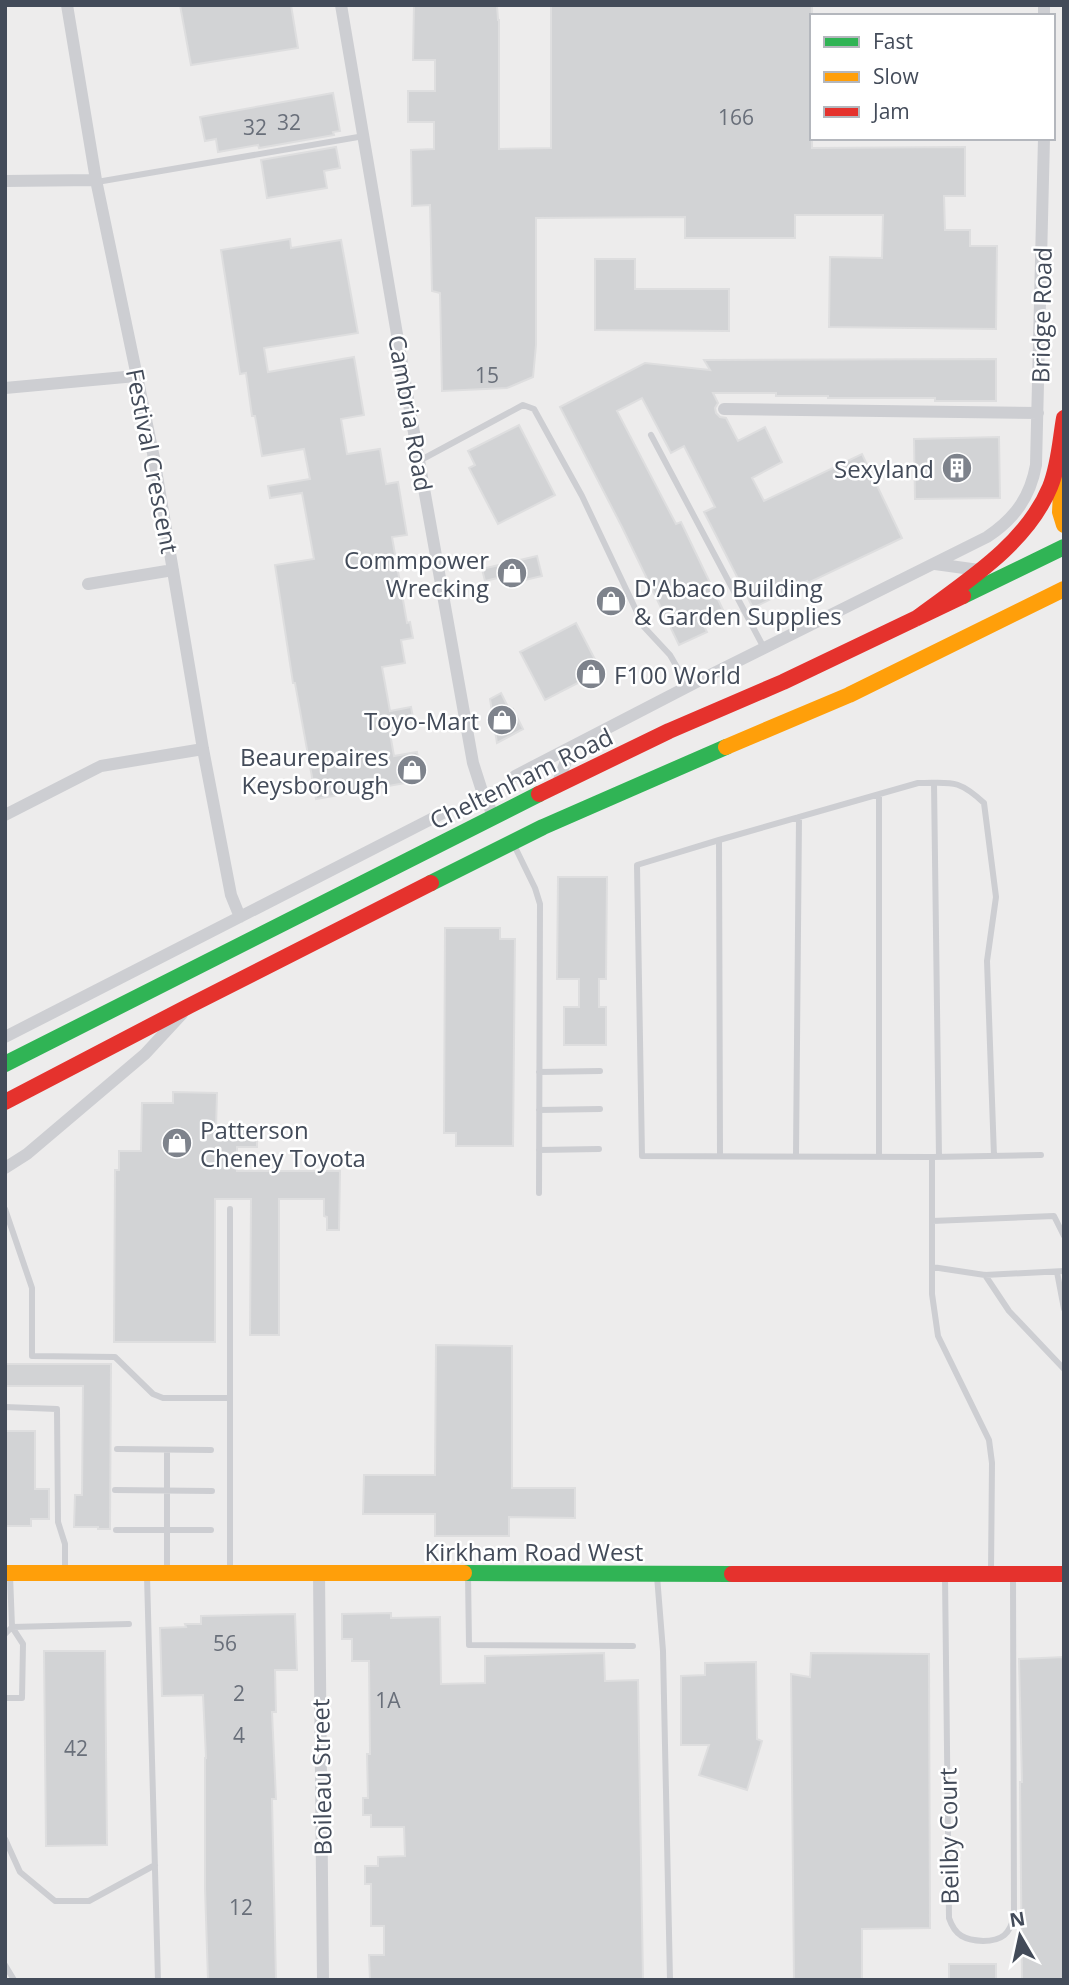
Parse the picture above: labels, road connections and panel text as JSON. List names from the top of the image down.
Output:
{
  "streets": {
    "main road": ["Cheltenham Road", "Kirkham Road West"],
    "street": [
      "Bridge Road",
      "Cambria Road",
      "Festival Crescent",
      "Boileau Street"
    ],
    "lane": ["Beilby Court"]
  },
  "crossings": [
    ["Bridge Road", "Cheltenham Road"],
    ["Cambria Road", "Cheltenham Road"],
    ["Festival Crescent", "Cheltenham Road"],
    ["Kirkham Road West", "Boileau Street"],
    ["Kirkham Road West", "Beilby Court"]
  ],
  "places": {
    "building": ["Sexyland"],
    "shop": [
      "Commpower Wrecking",
      "D'Abaco Building & Garden Supplies",
      "F100 World",
      "Toyo-Mart",
      "Beaurepaires Keysborough",
      "Patterson Cheney Toyota"
    ]
  },
  "house_numbers": [
    "166",
    "32",
    "32",
    "15",
    "56",
    "2",
    "1A",
    "4",
    "42",
    "12"
  ],
  "legend": ["Fast", "Slow", "Jam"],
  "north": "top"
}
